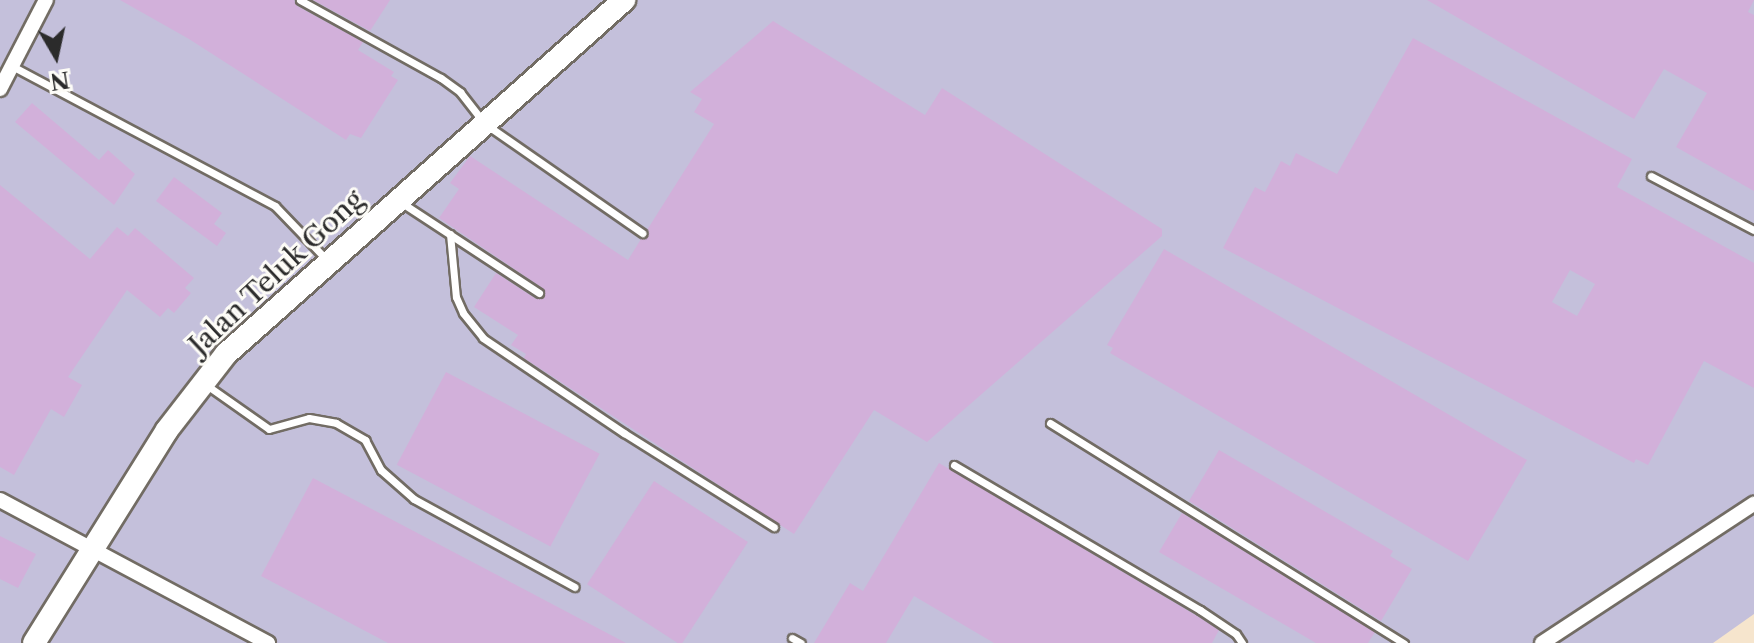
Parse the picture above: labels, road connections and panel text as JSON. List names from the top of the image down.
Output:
{
  "streets": {
    "street": ["Jalan Teluk Gong"]
  },
  "north": "bottom"
}
